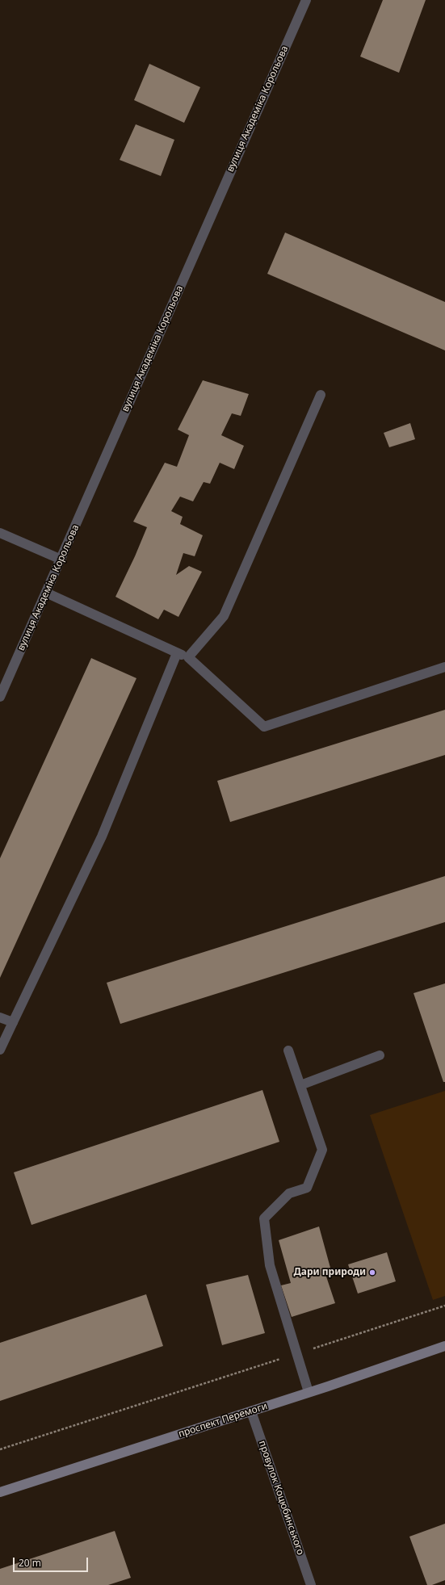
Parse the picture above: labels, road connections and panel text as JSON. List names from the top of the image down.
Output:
{
  "streets": {
    "main road": ["проспект Перемоги"],
    "street": ["вулиця Академіка Корольова", "провулок Коцюбинського"]
  },
  "crossings": [
    ["проспект Перемоги", "провулок Коцюбинського"]
  ],
  "places": ["Дари природи"],
  "scale_bar": "20 m"
}
